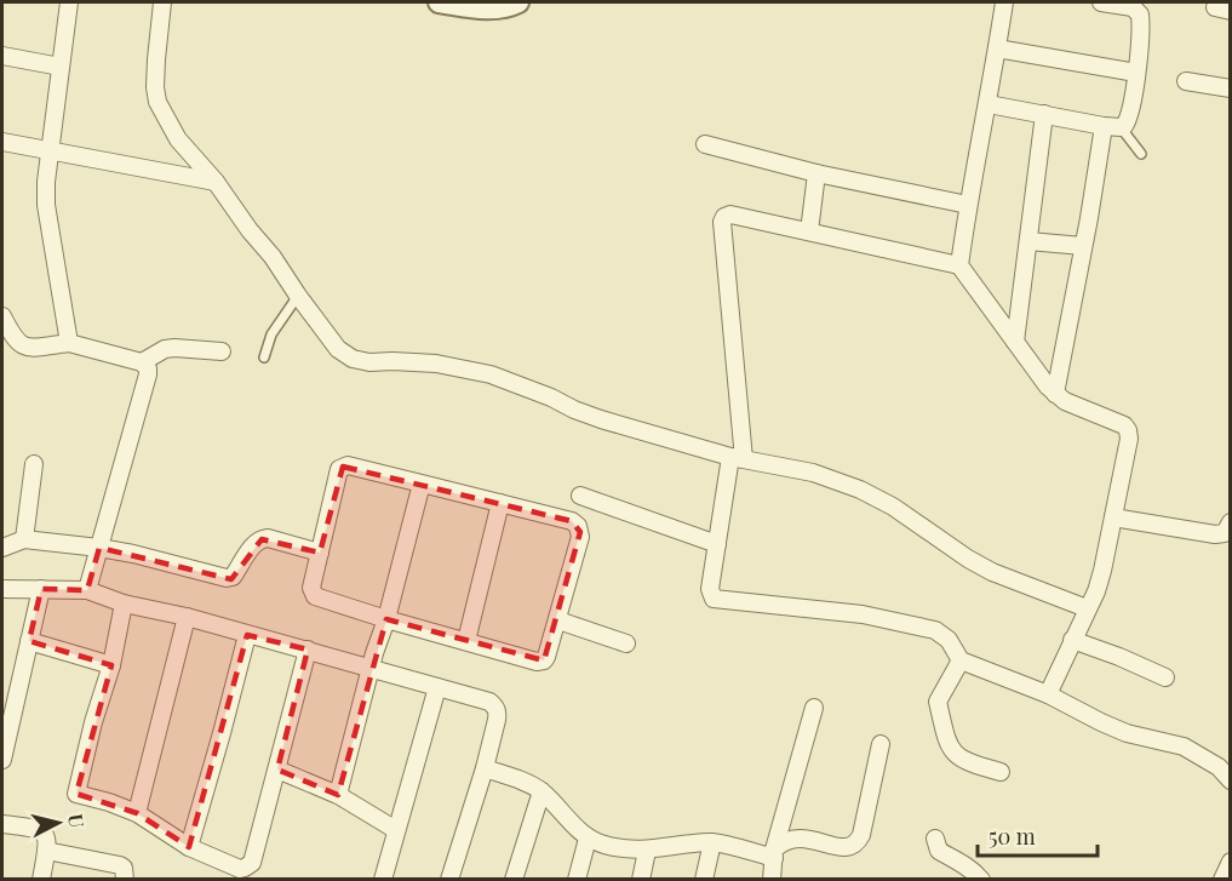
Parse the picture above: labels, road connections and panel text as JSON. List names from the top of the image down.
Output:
{
  "scale_bar": "50 m",
  "north": "right"
}
